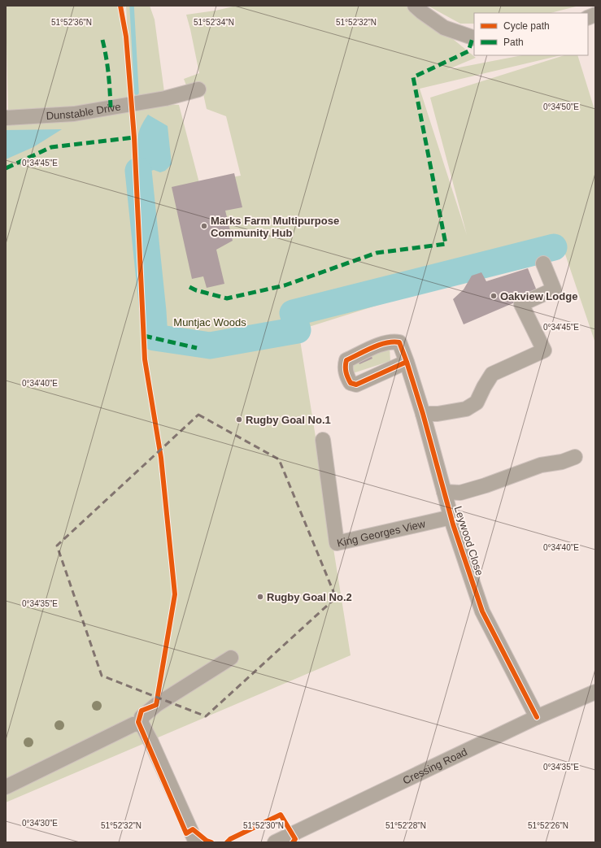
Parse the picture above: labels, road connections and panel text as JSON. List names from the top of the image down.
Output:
{
  "streets": {
    "street": [
      "Dunstable Drive",
      "King Georges View",
      "Leywood Close",
      "Cressing Road"
    ]
  },
  "crossings": [
    ["King Georges View", "Leywood Close"],
    ["Leywood Close", "Cressing Road"]
  ],
  "parks": ["Muntjac Woods"],
  "places": [
    "Marks Farm Multipurpose Community Hub",
    "Oakview Lodge",
    "Rugby Goal No.1",
    "Rugby Goal No.2"
  ],
  "legend": ["Cycle path", "Path"],
  "coordinates": [
    "51°52'36\"N",
    "51°52'34\"N",
    "51°52'32\"N",
    "0°34'50\"E",
    "0°34'45\"E",
    "0°34'40\"E",
    "0°34'35\"E",
    "0°34'30\"E",
    "51°52'30\"N",
    "51°52'28\"N",
    "51°52'26\"N"
  ]
}
